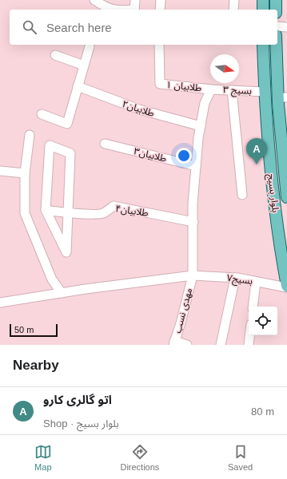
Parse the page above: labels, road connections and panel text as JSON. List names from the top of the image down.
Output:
{
  "streets": {
    "main road": ["بلوار بسیج"],
    "street": [
      "طلابیان ۱",
      "بسیج ۳",
      "طلابیان۲",
      "طلابیان۳",
      "طلابیان۴",
      "بسیج۷",
      "مهدی نسب"
    ]
  },
  "crossings": [
    ["طلابیان ۱", "بسیج ۳"],
    ["طلابیان ۱", "مهدی نسب"],
    ["بسیج ۳", "بلوار بسیج"],
    ["بسیج ۳", "مهدی نسب"],
    ["طلابیان۲", "مهدی نسب"],
    ["طلابیان۳", "مهدی نسب"],
    ["بلوار بسیج", "بسیج۷"],
    ["طلابیان۴", "مهدی نسب"],
    ["بسیج۷", "مهدی نسب"]
  ],
  "scale_bar": "50 m",
  "north": "right",
  "page": {
    "search": "Search here",
    "pins": "A",
    "scale": "50 m",
    "heading": "Nearby",
    "list": [
      {
        "mark": "A",
        "name": "اتو گالری کارو",
        "note": "Shop · بلوار بسیج",
        "value": "80 m"
      }
    ],
    "nav": ["Map", "Directions", "Saved"]
  }
}
